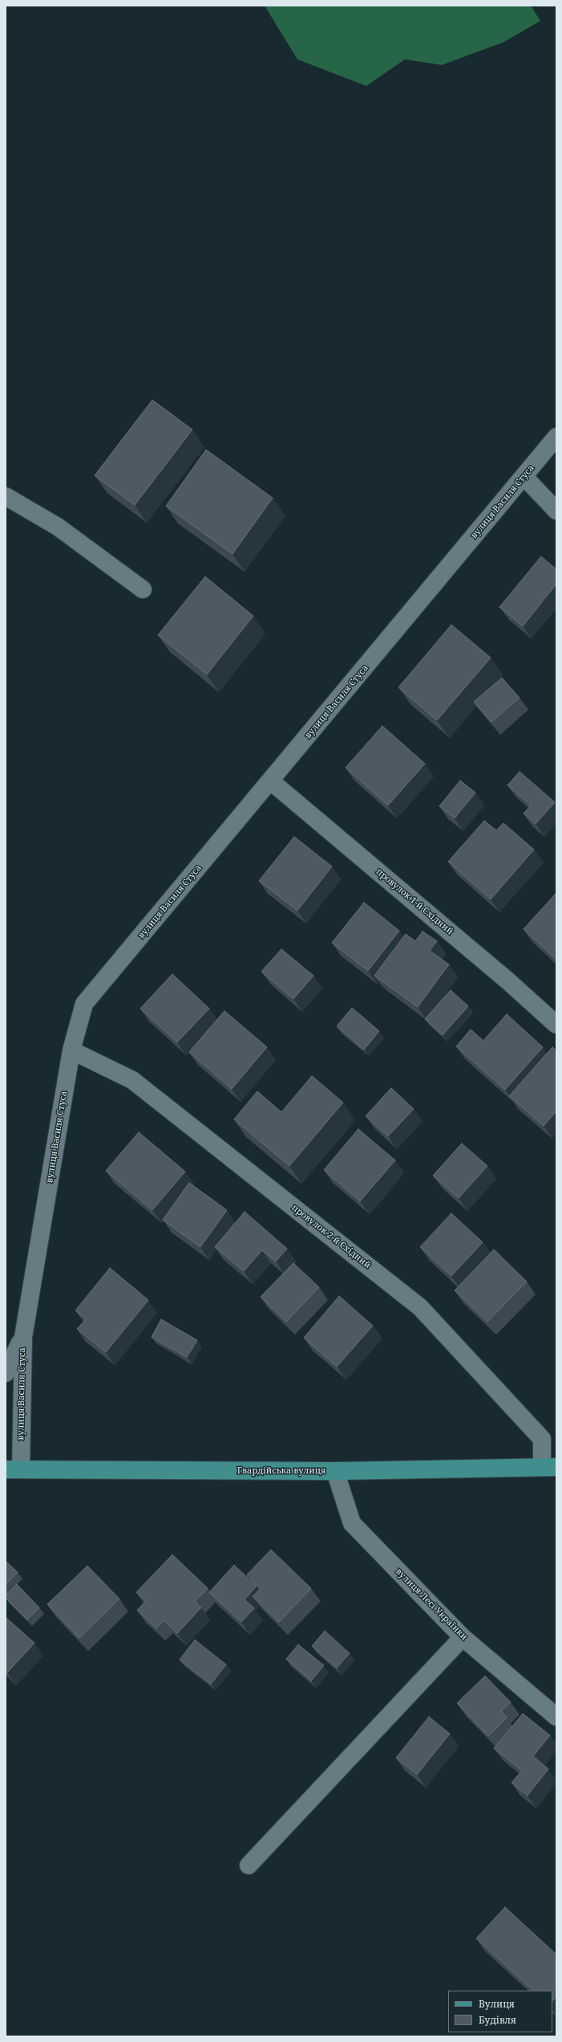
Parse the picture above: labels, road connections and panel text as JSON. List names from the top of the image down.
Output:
{
  "streets": {
    "main road": ["Гвардійська вулиця"],
    "street": [
      "вулиця Василя Стуса",
      "провулок 1-й Східний",
      "провулок 2-й Східний",
      "вулиця Лесі Українки"
    ]
  },
  "crossings": [
    ["вулиця Василя Стуса", "провулок 1-й Східний"],
    ["вулиця Василя Стуса", "провулок 2-й Східний"],
    ["вулиця Василя Стуса", "Гвардійська вулиця"],
    ["провулок 2-й Східний", "Гвардійська вулиця"],
    ["Гвардійська вулиця", "вулиця Лесі Українки"]
  ],
  "legend": ["Вулиця", "Будівля"]
}
